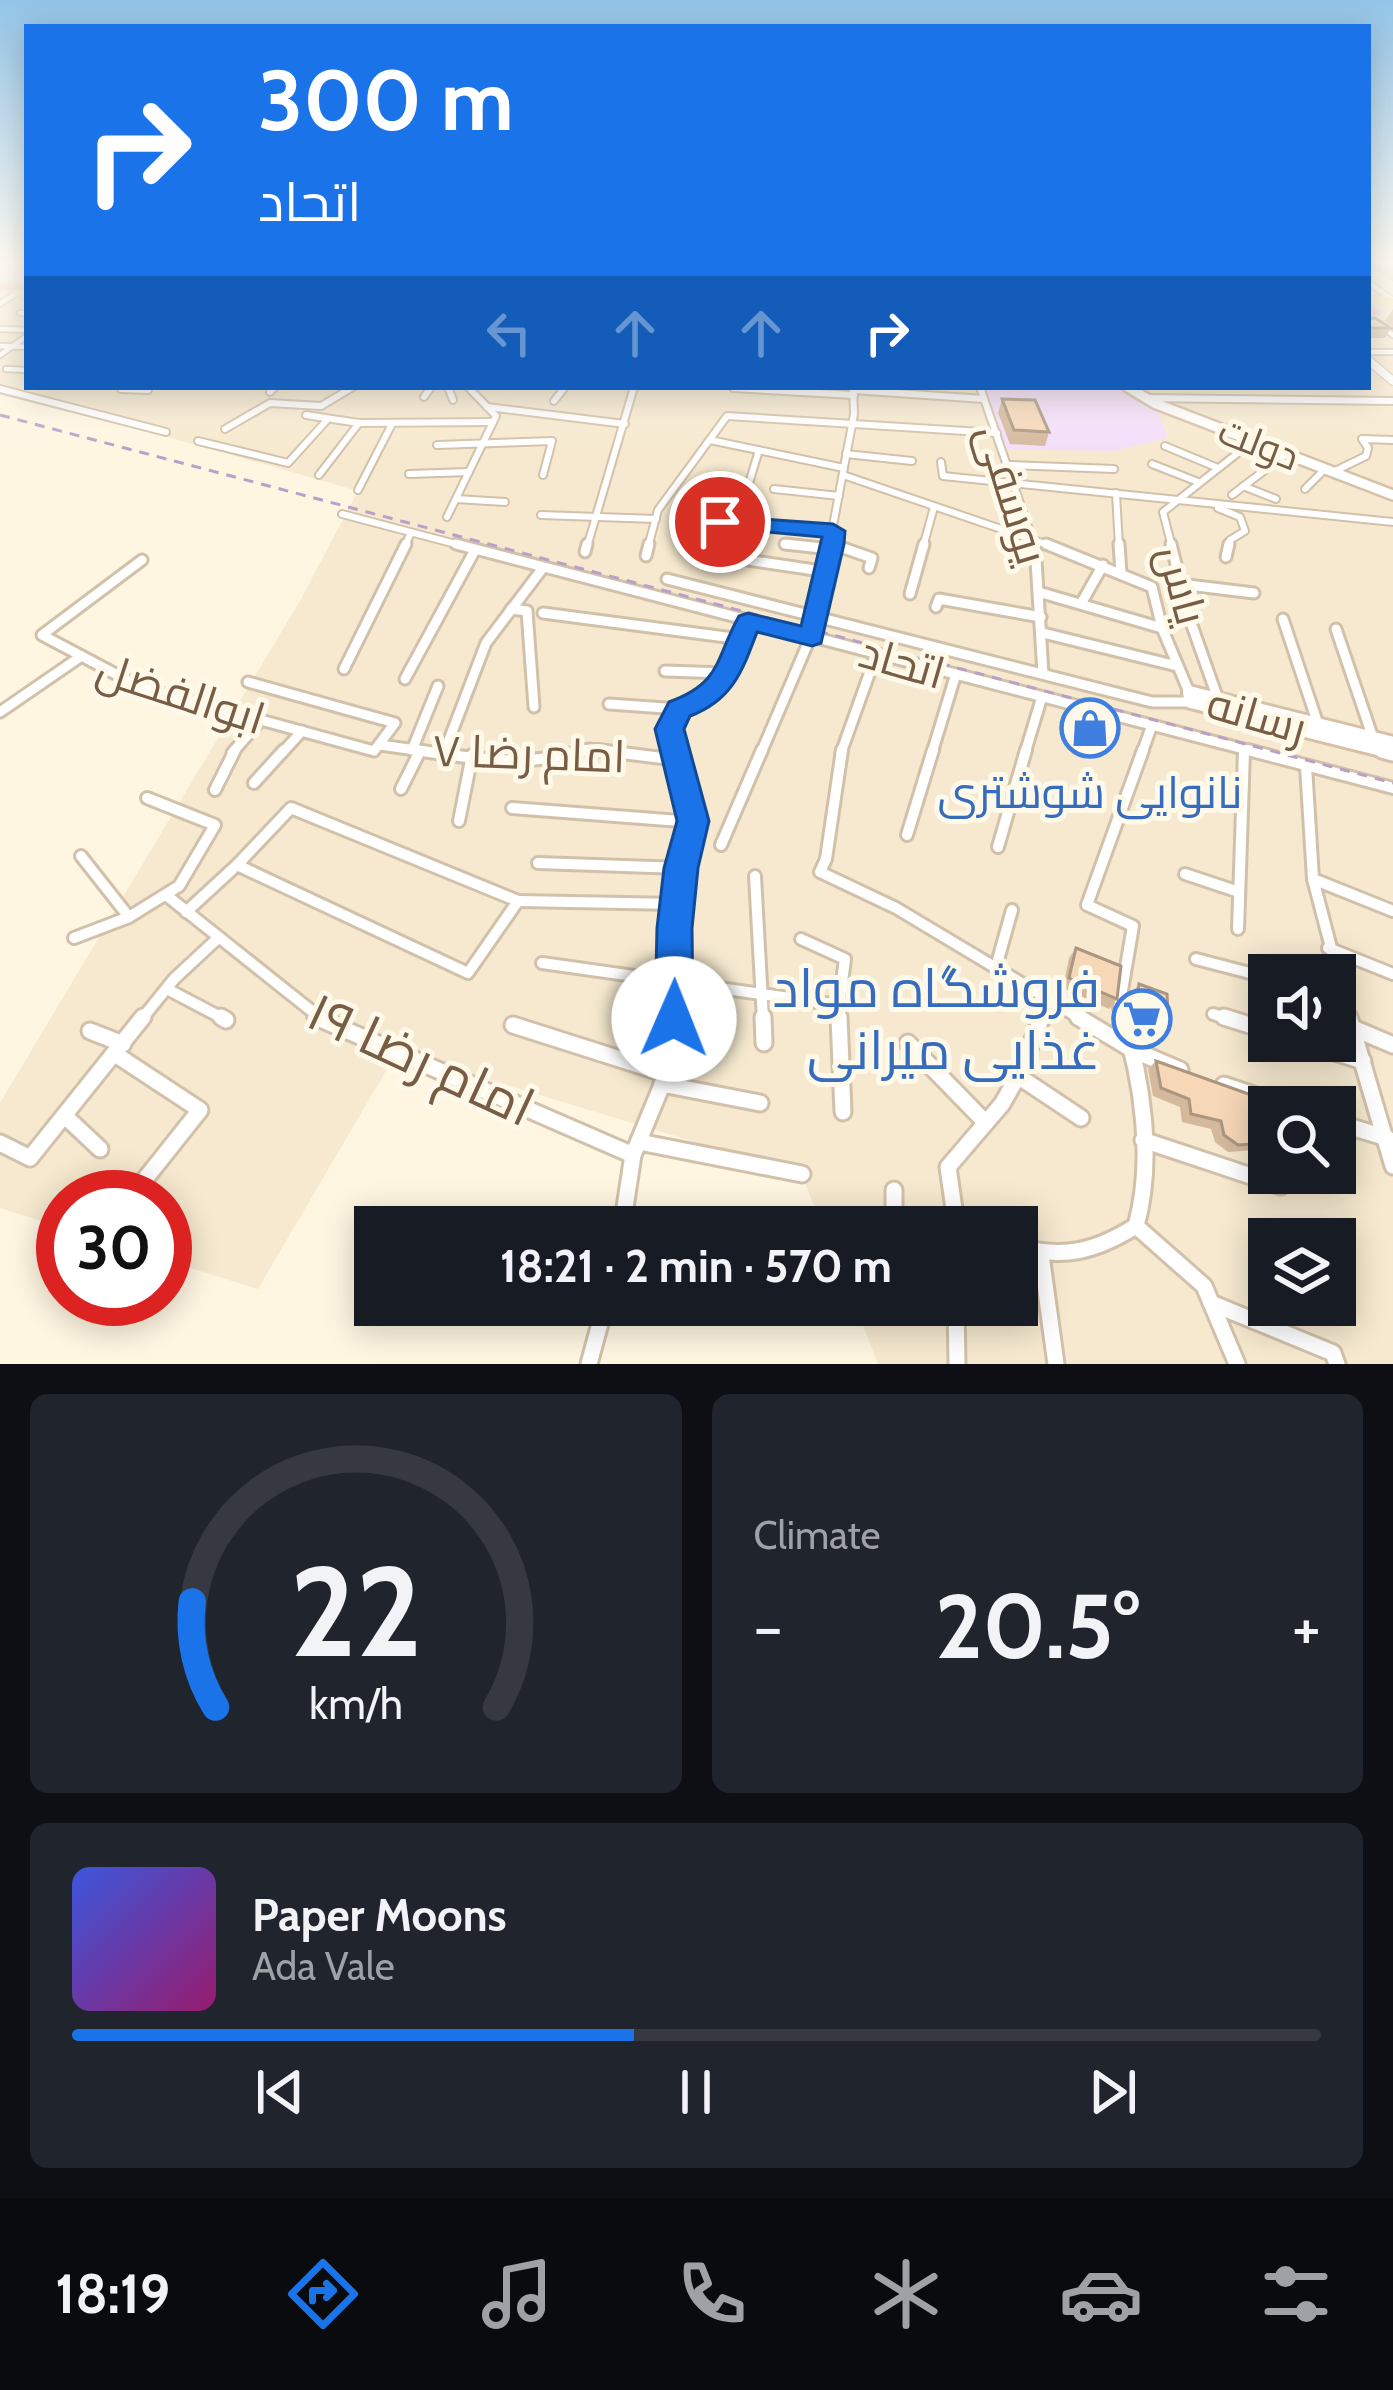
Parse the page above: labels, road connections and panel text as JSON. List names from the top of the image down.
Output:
{
  "streets": {
    "main road": ["دولت", "رسانه"],
    "street": [
      "یوسفی",
      "یاس",
      "اتحاد",
      "ابوالفضل",
      "امام رضا ۷",
      "امام رضا ۱۹"
    ]
  },
  "crossings": [
    ["دولت", "یاس"],
    ["یاس", "رسانه"],
    ["ابوالفضل", "امام رضا ۷"]
  ],
  "places": {
    "shop": ["نانوایی شوشتری"],
    "supermarket": ["فروشگاه مواد غذایی میرانی"]
  },
  "page": {
    "turn": ["300 m", "اتحاد"],
    "limit": "30",
    "trip": "18:21 · 2 min · 570 m",
    "tile": "Climate",
    "heat": ["−", "20.5°", "+"],
    "song": ["Paper Moons", "Ada Vale"],
    "tabs": "18:19",
    "gauge": ["22", "km/h"]
  }
}
